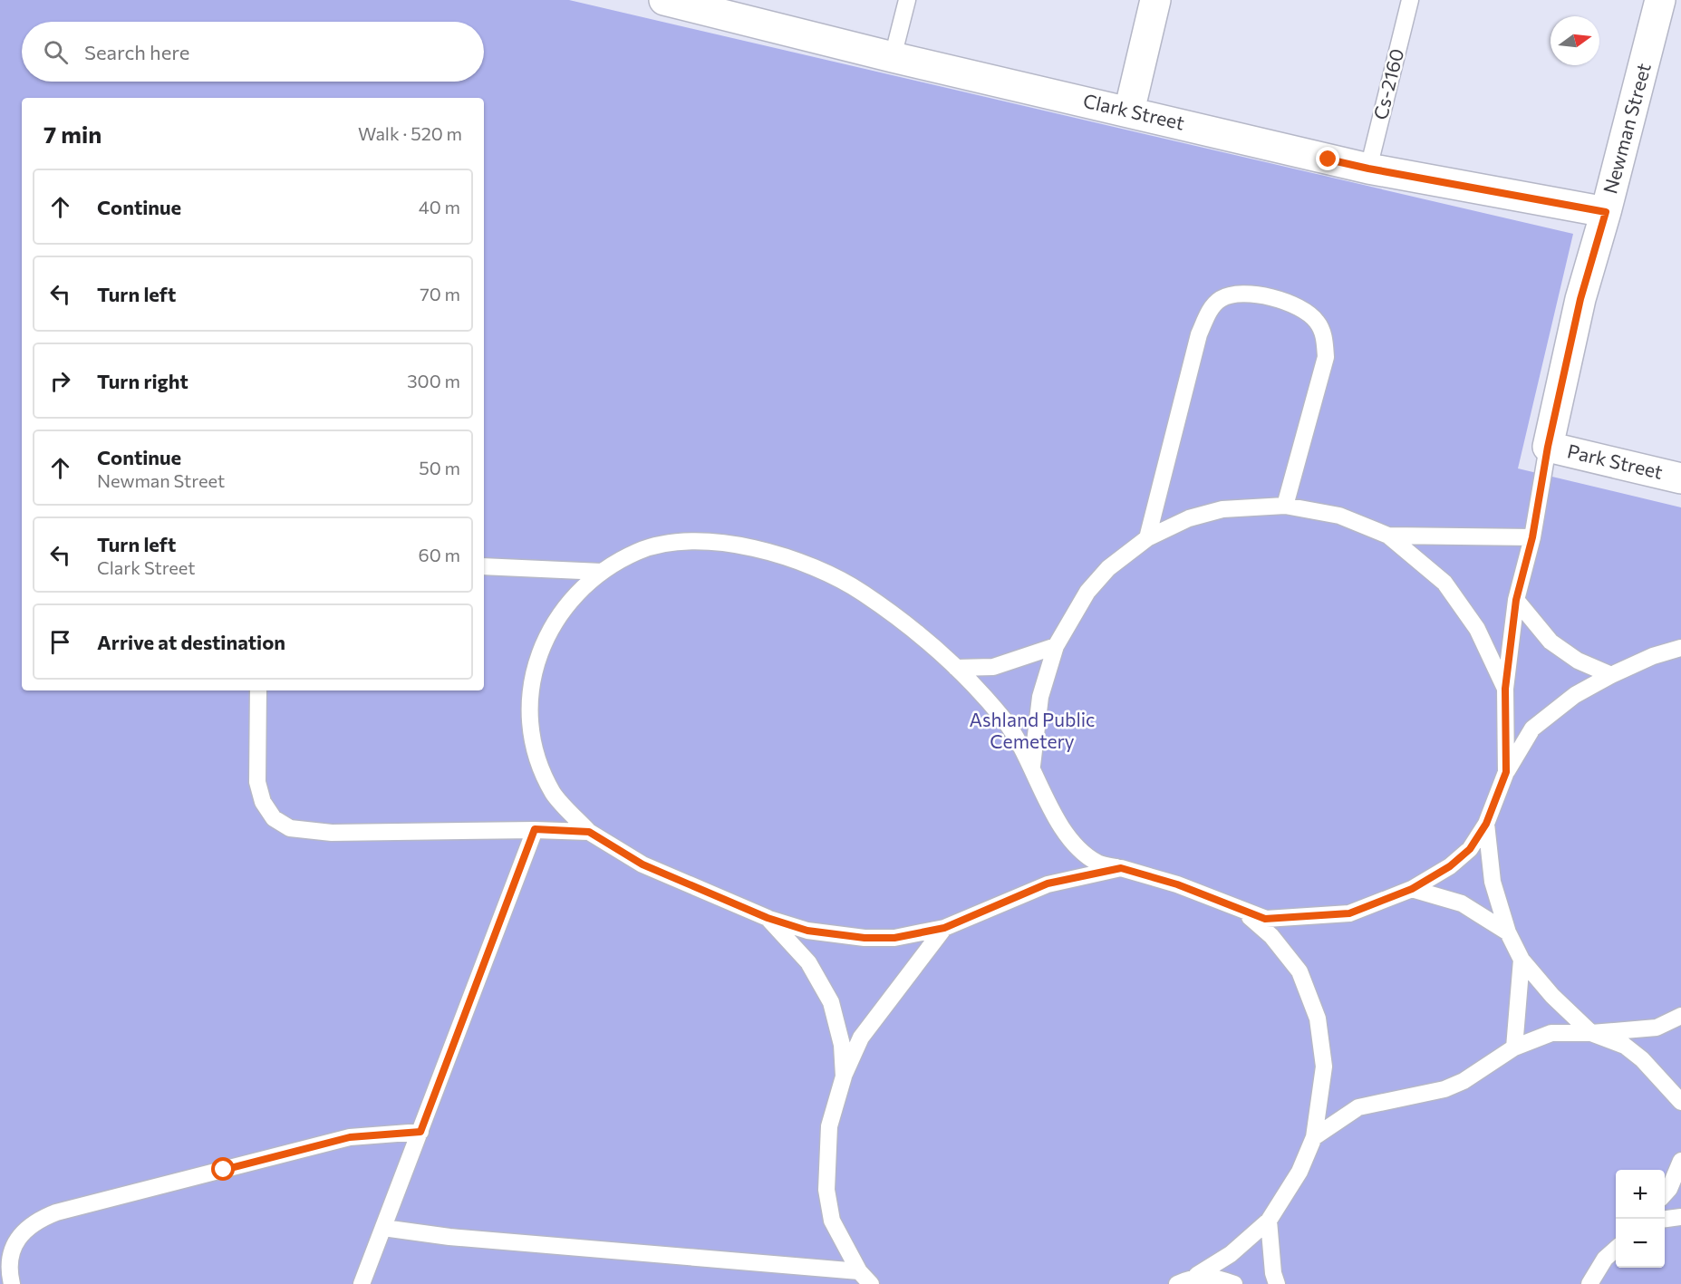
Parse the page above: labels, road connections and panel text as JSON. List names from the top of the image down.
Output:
{
  "streets": {
    "street": ["Clark Street", "Newman Street", "Park Street"],
    "lane": ["Cs-2160"]
  },
  "crossings": [
    ["Cs-2160", "Clark Street"],
    ["Clark Street", "Newman Street"],
    ["Newman Street", "Park Street"]
  ],
  "parks": ["Ashland Public Cemetery"],
  "north": "right",
  "page": {
    "search": "Search here",
    "heading": ["7 min", "Walk · 520 m"],
    "list": [
      ["Continue", "40 m"],
      ["Turn left", "70 m"],
      ["Turn right", "300 m"],
      ["Continue", "Newman Street", "50 m"],
      ["Turn left", "Clark Street", "60 m"],
      "Arrive at destination"
    ],
    "map_buttons": ["+", "−"]
  }
}
